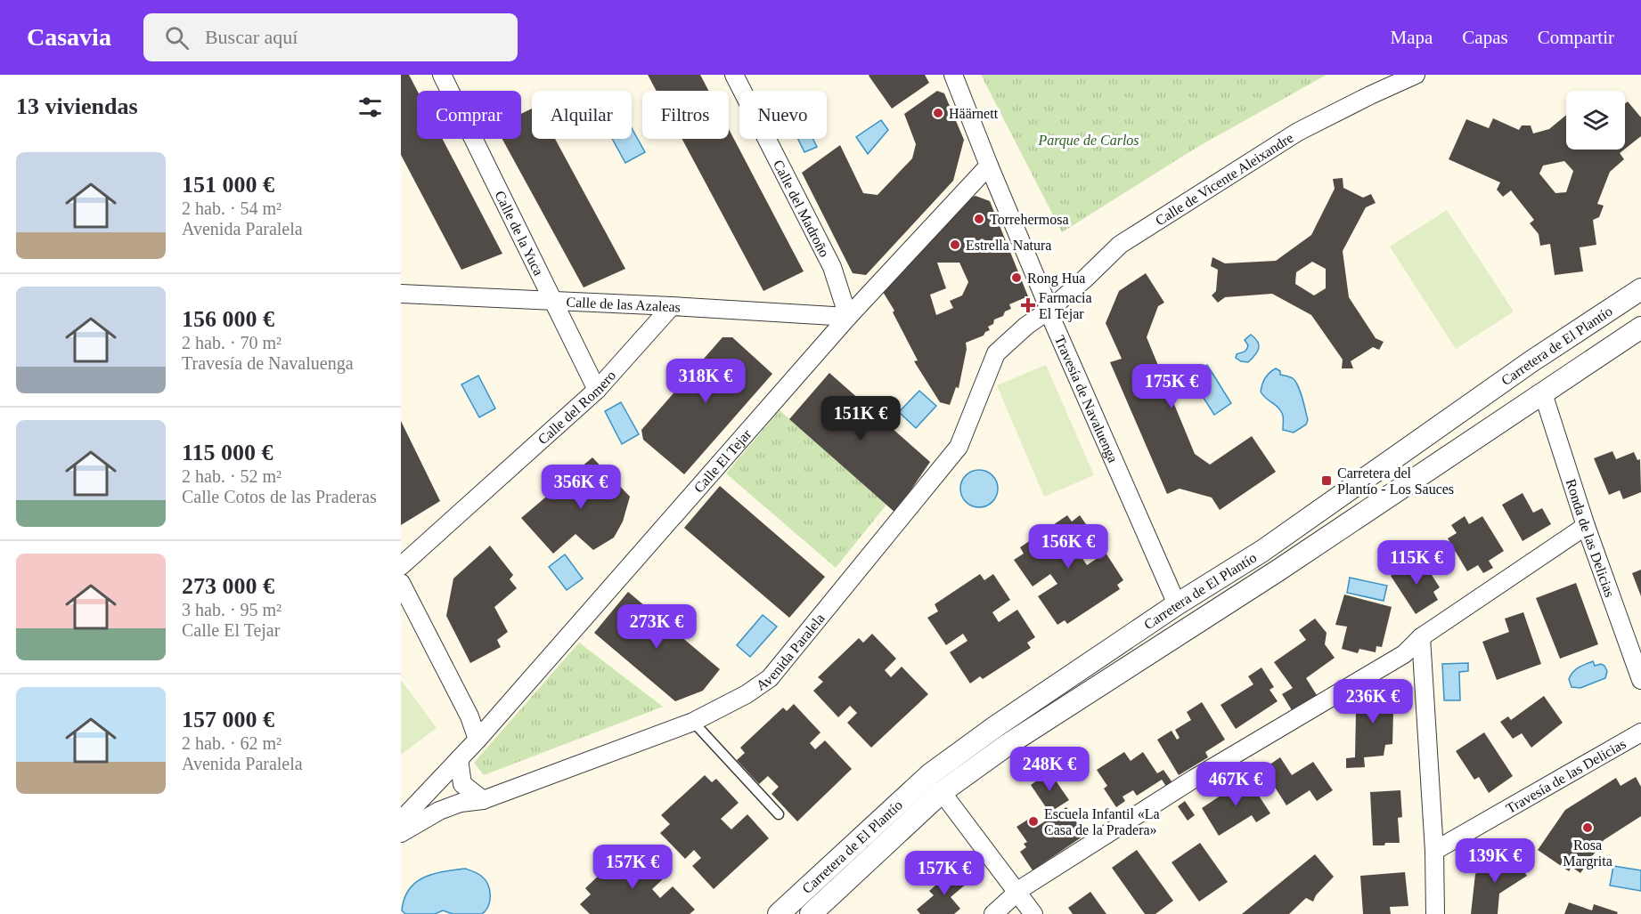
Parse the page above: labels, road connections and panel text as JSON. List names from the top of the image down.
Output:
{
  "streets": {
    "street": [
      "Calle de Vicente Aleixandre",
      "Calle del Madroño",
      "Calle de la Yuca",
      "Calle de las Azaleas",
      "Carretera de El Plantío",
      "Travesía de Navaluenga",
      "Calle del Romero",
      "Calle El Tejar",
      "Ronda de las Delicias",
      "Avenida Paralela",
      "Travesía de las Delicias"
    ]
  },
  "crossings": [
    ["Calle de Vicente Aleixandre", "Travesía de Navaluenga"],
    ["Calle de Vicente Aleixandre", "Avenida Paralela"],
    ["Calle del Madroño", "Calle de las Azaleas"],
    ["Calle del Madroño", "Calle El Tejar"],
    ["Calle de la Yuca", "Calle de las Azaleas"],
    ["Calle de la Yuca", "Calle del Romero"],
    ["Calle de las Azaleas", "Calle del Romero"],
    ["Calle de las Azaleas", "Calle El Tejar"],
    ["Carretera de El Plantío", "Travesía de Navaluenga"],
    ["Carretera de El Plantío", "Ronda de las Delicias"],
    ["Travesía de Navaluenga", "Calle El Tejar"],
    ["Travesía de Navaluenga", "Avenida Paralela"]
  ],
  "parks": ["Parque de Carlos"],
  "places": {
    "other": [
      "Häärnett",
      "Torrehermosa",
      "Estrella Natura",
      "Rong Hua",
      "Escuela Infantil «La Casa de la Pradera»",
      "Rosa Margrita"
    ],
    "health": ["Farmacia El Tejar"],
    "transit": ["Carretera del Plantío - Los Sauces"]
  },
  "page": {
    "header": "Casavia",
    "search": "Buscar aquí",
    "nav": ["Mapa", "Capas", "Compartir"],
    "heading": "13 viviendas",
    "chip": [
      "Comprar",
      "Alquilar",
      "Filtros",
      "Nuevo"
    ],
    "list": [
      {
        "name": "151 000 €",
        "note": "2 hab. · 54 m² · Avenida Paralela"
      },
      {
        "name": "156 000 €",
        "note": "2 hab. · 70 m² · Travesía de Navaluenga"
      },
      {
        "name": "115 000 €",
        "note": "2 hab. · 52 m² · Calle Cotos de las Praderas"
      },
      {
        "name": "273 000 €",
        "note": "3 hab. · 95 m² · Calle El Tejar"
      },
      {
        "name": "157 000 €",
        "note": "2 hab. · 62 m² · Avenida Paralela"
      }
    ],
    "price": [
      "318K €",
      "175K €",
      "151K €",
      "356K €",
      "156K €",
      "115K €",
      "273K €",
      "236K €",
      "248K €",
      "467K €",
      "139K €",
      "157K €",
      "157K €"
    ]
  }
}
